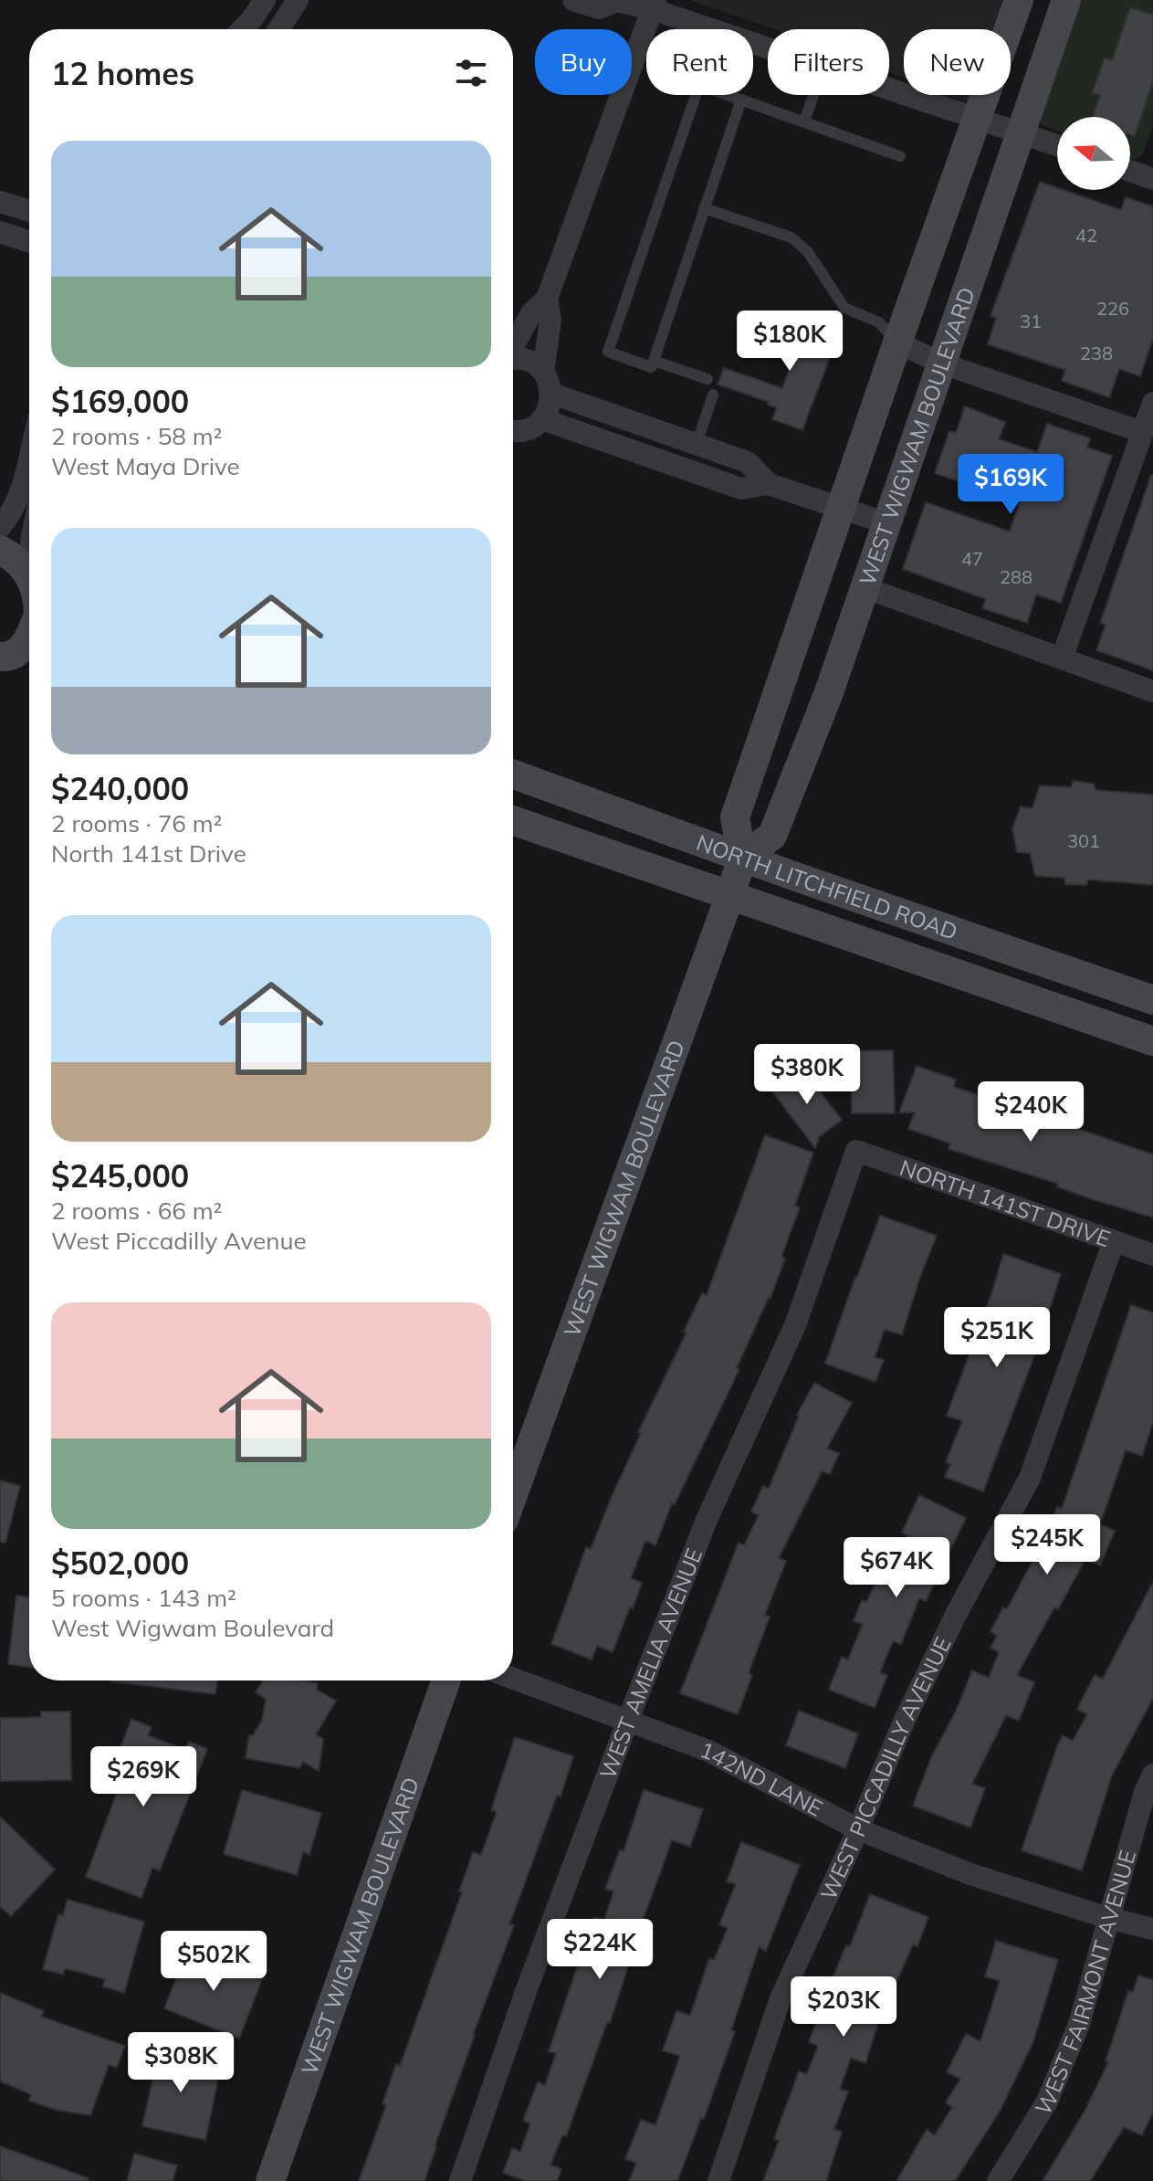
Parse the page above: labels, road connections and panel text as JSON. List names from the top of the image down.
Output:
{
  "streets": {
    "street": [
      "WEST WIGWAM BOULEVARD",
      "NORTH LITCHFIELD ROAD",
      "NORTH 141ST DRIVE",
      "WEST AMELIA AVENUE",
      "WEST PICCADILLY AVENUE",
      "142ND LANE",
      "WEST FAIRMONT AVENUE"
    ]
  },
  "crossings": [
    ["WEST WIGWAM BOULEVARD", "NORTH LITCHFIELD ROAD"],
    ["NORTH 141ST DRIVE", "WEST AMELIA AVENUE"],
    ["NORTH 141ST DRIVE", "WEST PICCADILLY AVENUE"],
    ["WEST AMELIA AVENUE", "142ND LANE"],
    ["WEST PICCADILLY AVENUE", "142ND LANE"],
    ["142ND LANE", "WEST FAIRMONT AVENUE"]
  ],
  "house_numbers": [
    "42",
    "226",
    "31",
    "238",
    "47",
    "288",
    "301"
  ],
  "north": "left",
  "page": {
    "chip": [
      "Buy",
      "Rent",
      "Filters",
      "New"
    ],
    "heading": "12 homes",
    "list": [
      {
        "name": "$169,000",
        "note": "2 rooms · 58 m² · West Maya Drive"
      },
      {
        "name": "$240,000",
        "note": "2 rooms · 76 m² · North 141st Drive"
      },
      {
        "name": "$245,000",
        "note": "2 rooms · 66 m² · West Piccadilly Avenue"
      },
      {
        "name": "$502,000",
        "note": "5 rooms · 143 m² · West Wigwam Boulevard"
      }
    ],
    "price": [
      "$180K",
      "$169K",
      "$380K",
      "$240K",
      "$251K",
      "$245K",
      "$674K",
      "$269K",
      "$224K",
      "$502K",
      "$203K",
      "$308K"
    ]
  }
}
